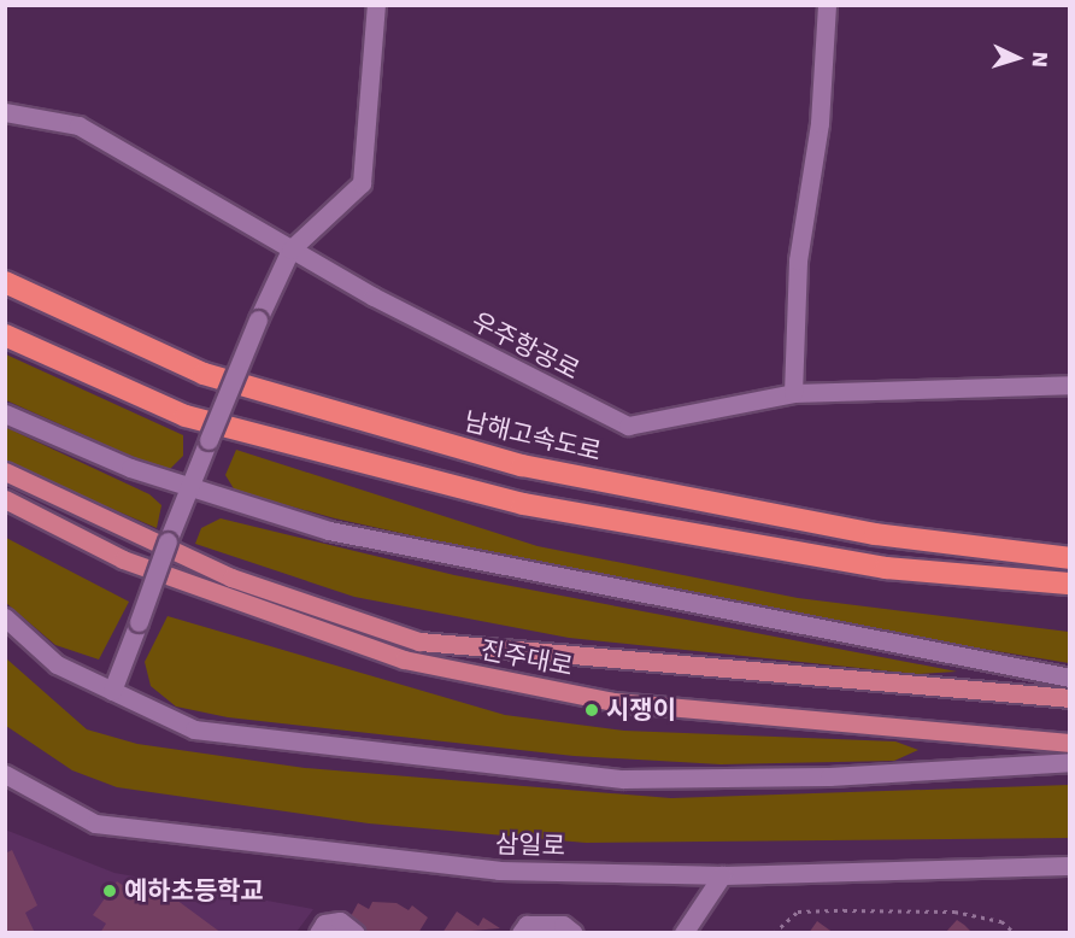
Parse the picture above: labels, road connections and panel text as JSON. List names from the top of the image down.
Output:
{
  "streets": {
    "highway": ["남해고속도로"],
    "main road": ["진주대로"],
    "street": ["우주항공로", "삼일로"]
  },
  "places": ["시쟁이", "예하초등학교"],
  "north": "right"
}
